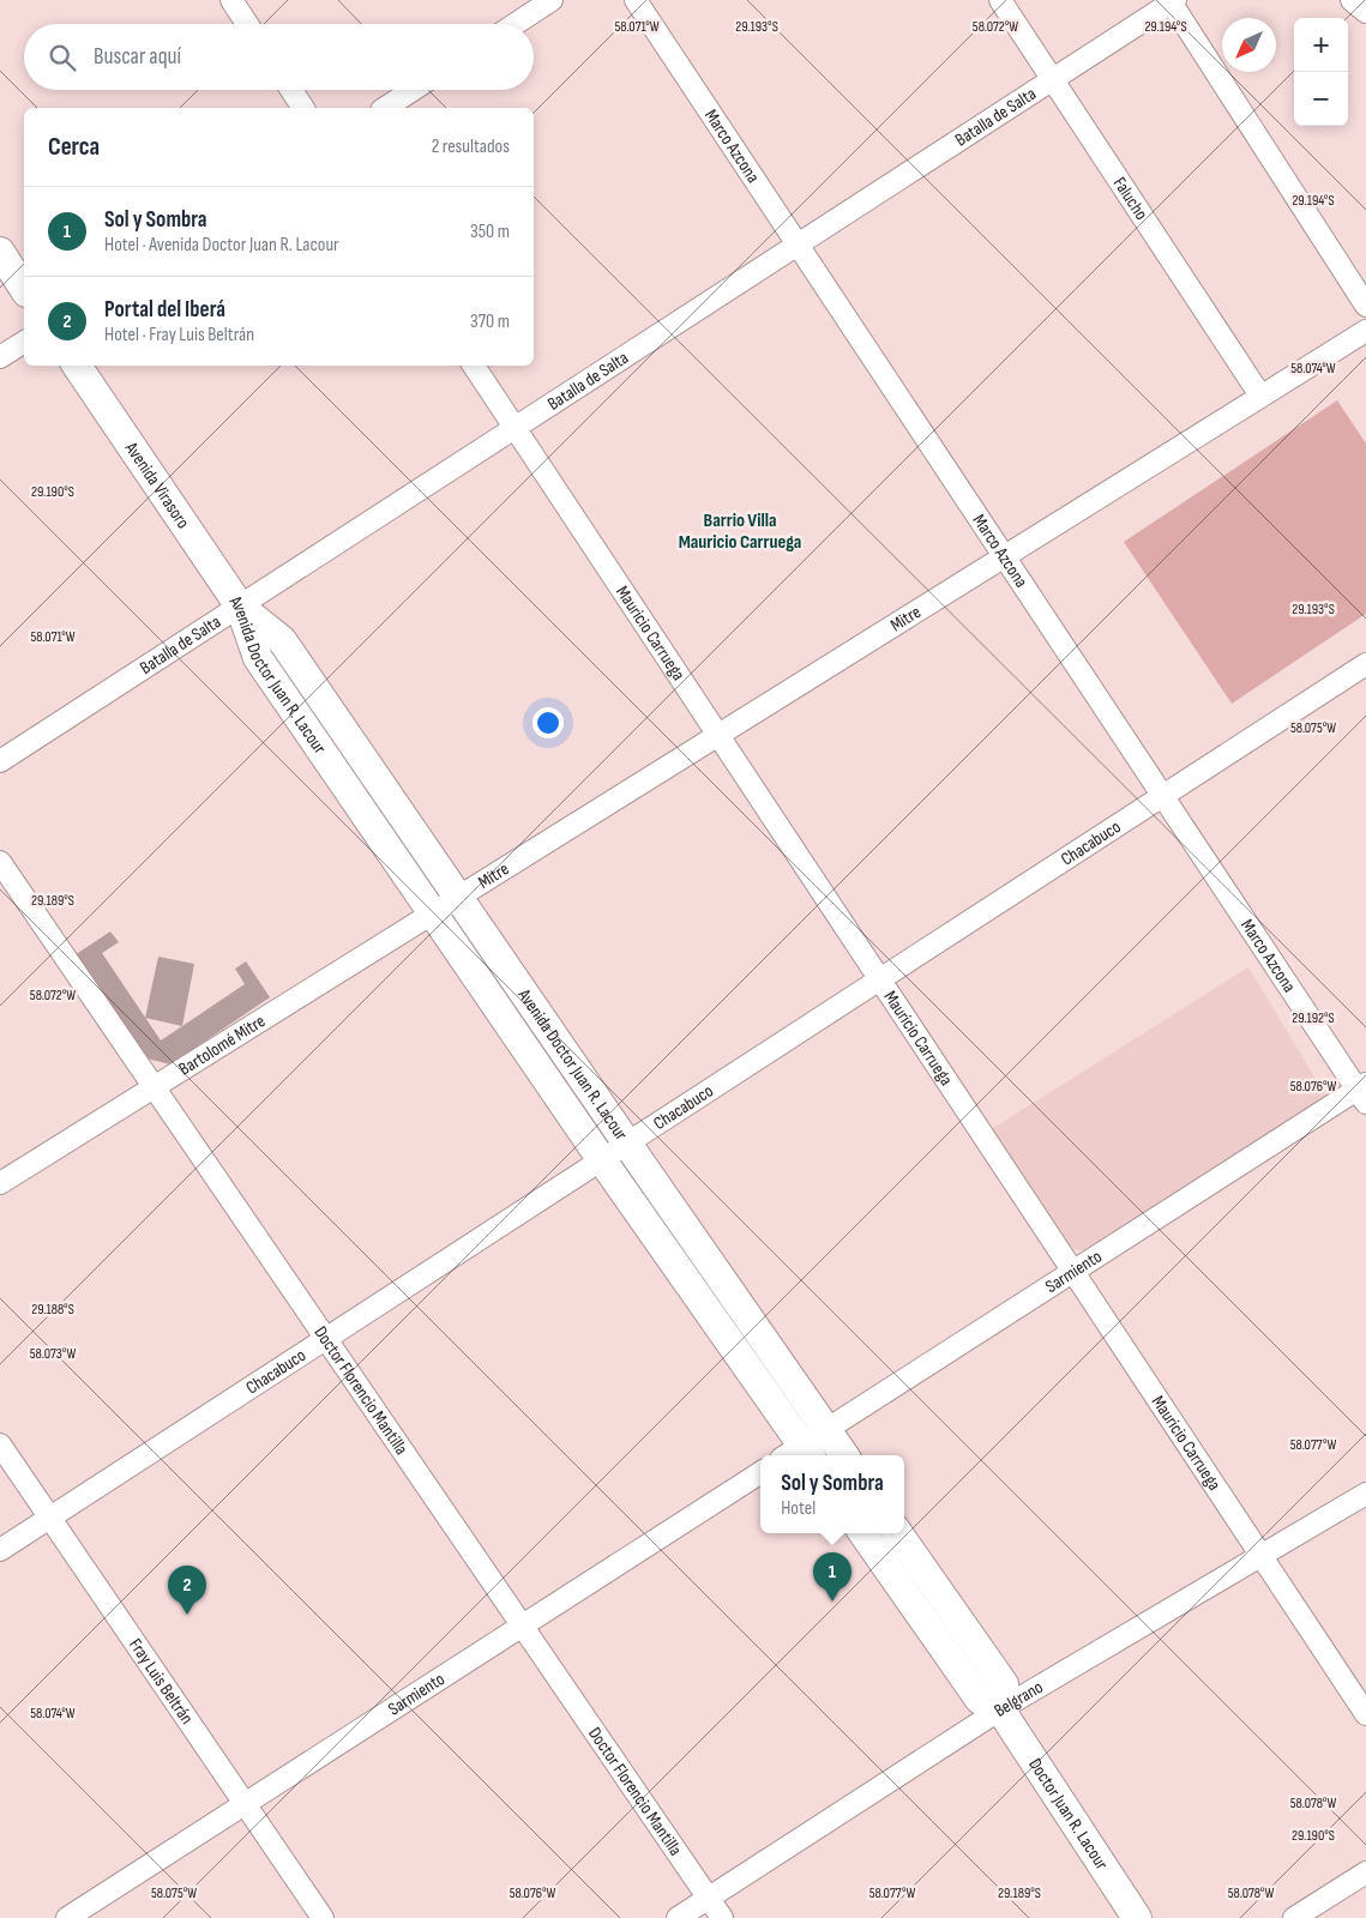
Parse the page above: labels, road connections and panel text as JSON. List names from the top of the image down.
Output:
{
  "streets": {
    "street": [
      "Batalla de Salta",
      "Marco Azcona",
      "Falucho",
      "Avenida Virasoro",
      "Mitre",
      "Mauricio Carruega",
      "Avenida Doctor Juan R. Lacour",
      "Chacabuco",
      "Bartolomé Mitre",
      "Sarmiento",
      "Doctor Florencio Mantilla",
      "Fray Luis Beltrán",
      "Belgrano",
      "Doctor Juan R. Lacour"
    ]
  },
  "crossings": [
    ["Batalla de Salta", "Marco Azcona"],
    ["Batalla de Salta", "Falucho"],
    ["Batalla de Salta", "Avenida Virasoro"],
    ["Batalla de Salta", "Mauricio Carruega"],
    ["Batalla de Salta", "Avenida Doctor Juan R. Lacour"],
    ["Marco Azcona", "Mitre"],
    ["Marco Azcona", "Chacabuco"],
    ["Marco Azcona", "Sarmiento"],
    ["Falucho", "Mitre"],
    ["Avenida Virasoro", "Avenida Doctor Juan R. Lacour"],
    ["Mitre", "Mauricio Carruega"],
    ["Mitre", "Avenida Doctor Juan R. Lacour"],
    ["Mitre", "Bartolomé Mitre"],
    ["Mauricio Carruega", "Chacabuco"],
    ["Mauricio Carruega", "Sarmiento"],
    ["Mauricio Carruega", "Belgrano"],
    ["Avenida Doctor Juan R. Lacour", "Chacabuco"],
    ["Avenida Doctor Juan R. Lacour", "Bartolomé Mitre"],
    ["Avenida Doctor Juan R. Lacour", "Sarmiento"],
    ["Chacabuco", "Doctor Florencio Mantilla"],
    ["Chacabuco", "Fray Luis Beltrán"],
    ["Bartolomé Mitre", "Doctor Florencio Mantilla"],
    ["Sarmiento", "Doctor Florencio Mantilla"],
    ["Sarmiento", "Fray Luis Beltrán"],
    ["Doctor Florencio Mantilla", "Belgrano"],
    ["Belgrano", "Doctor Juan R. Lacour"]
  ],
  "districts": ["Barrio Villa Mauricio Carruega"],
  "north": "bottom left",
  "page": {
    "map_buttons": ["+", "−"],
    "search": "Buscar aquí",
    "heading": ["Cerca", "2 resultados"],
    "list": [
      {
        "mark": "1",
        "name": "Sol y Sombra",
        "note": "Hotel · Avenida Doctor Juan R. Lacour",
        "value": "350 m"
      },
      {
        "mark": "2",
        "name": "Portal del Iberá",
        "note": "Hotel · Fray Luis Beltrán",
        "value": "370 m"
      }
    ],
    "popup": ["Sol y Sombra", "Hotel"],
    "pins": ["1", "2"]
  },
  "coordinates": [
    "58.071°W",
    "29.193°S",
    "58.072°W",
    "29.194°S",
    "58.074°W",
    "29.190°S",
    "58.075°W",
    "29.189°S",
    "29.192°S",
    "58.076°W",
    "29.188°S",
    "58.073°W",
    "58.077°W",
    "58.078°W"
  ]
}
